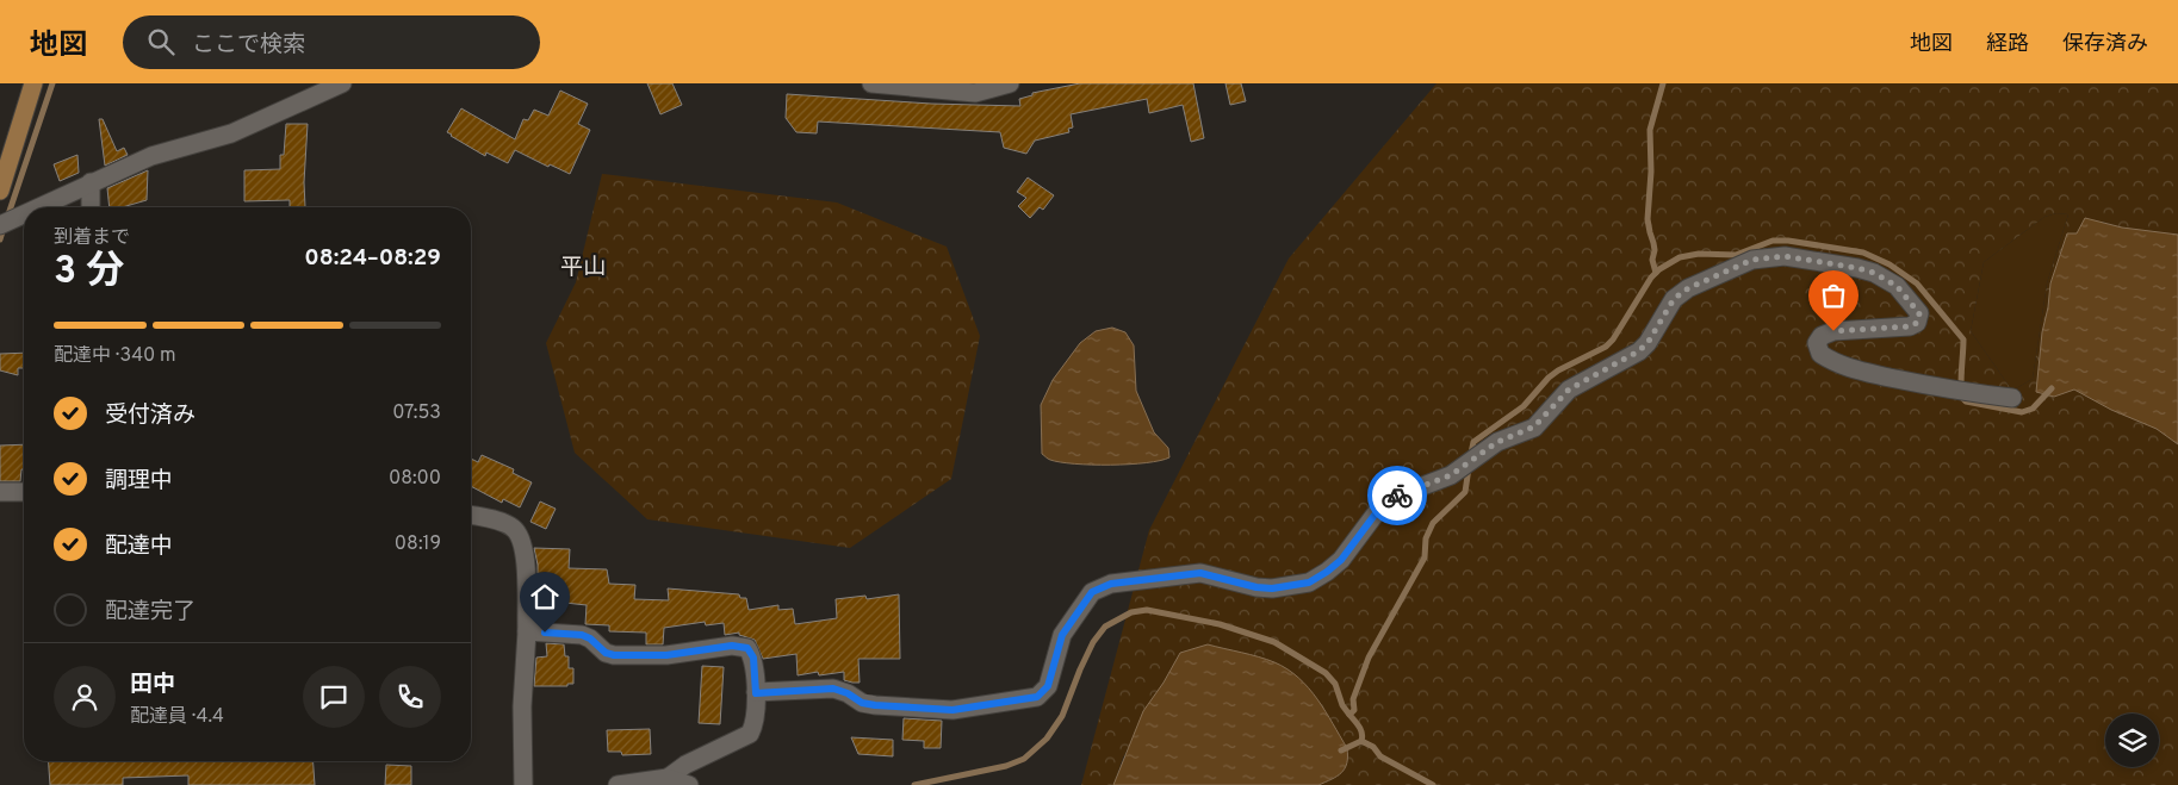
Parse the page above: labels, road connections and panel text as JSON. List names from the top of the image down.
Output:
{
  "districts": ["平山"],
  "page": {
    "header": "地図",
    "search": "ここで検索",
    "nav": ["地図", "経路", "保存済み"],
    "heading": ["3 分", "到着まで", "08:24–08:29"],
    "panel": ["田中", "配達員 · 4.4"],
    "bar": "配達中 · 340 m",
    "list": [
      ["受付済み", "07:53"],
      ["調理中", "08:00"],
      ["配達中", "08:19"],
      "配達完了"
    ]
  }
}
